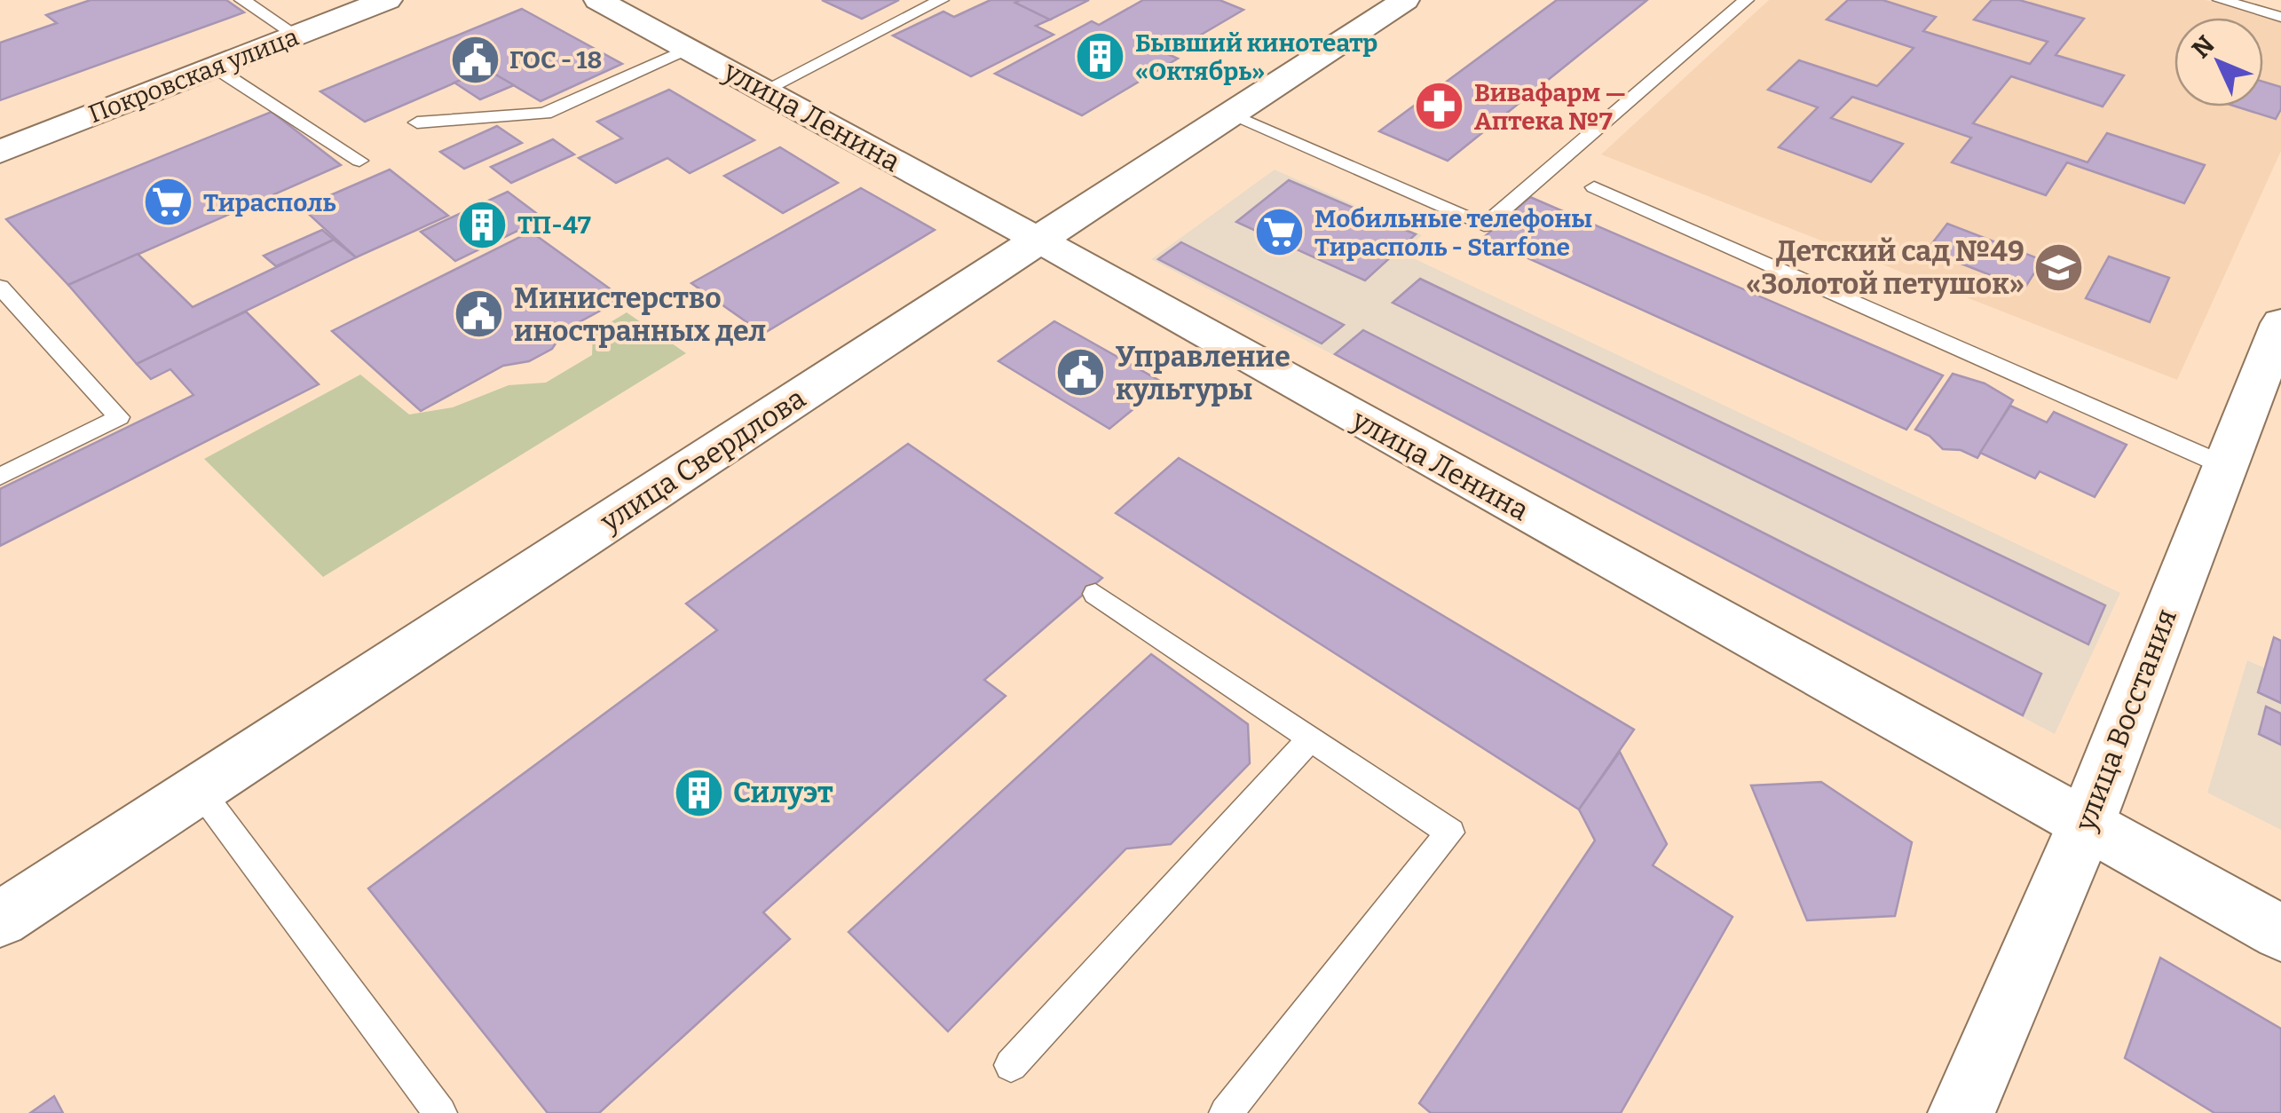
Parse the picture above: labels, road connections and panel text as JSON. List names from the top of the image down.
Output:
{
  "streets": {
    "street": [
      "Покровская улица",
      "улица Ленина",
      "улица Свердлова",
      "улица Восстания"
    ]
  },
  "crossings": [
    ["улица Ленина", "улица Свердлова"],
    ["улица Ленина", "улица Восстания"]
  ],
  "places": {
    "building": ["Бывший кинотеатр «Октябрь»", "ТП-47", "Силуэт"],
    "public building": ["ГОС - 18", "Министерство иностранных дел", "Управление культуры"],
    "pharmacy": ["Вивафарм — Аптека №7"],
    "supermarket": ["Тирасполь", "Мобильные телефоны Тирасполь - Starfone"],
    "school or university": ["Детский сад №49 «Золотой петушок»"]
  },
  "north": "top left"
}
